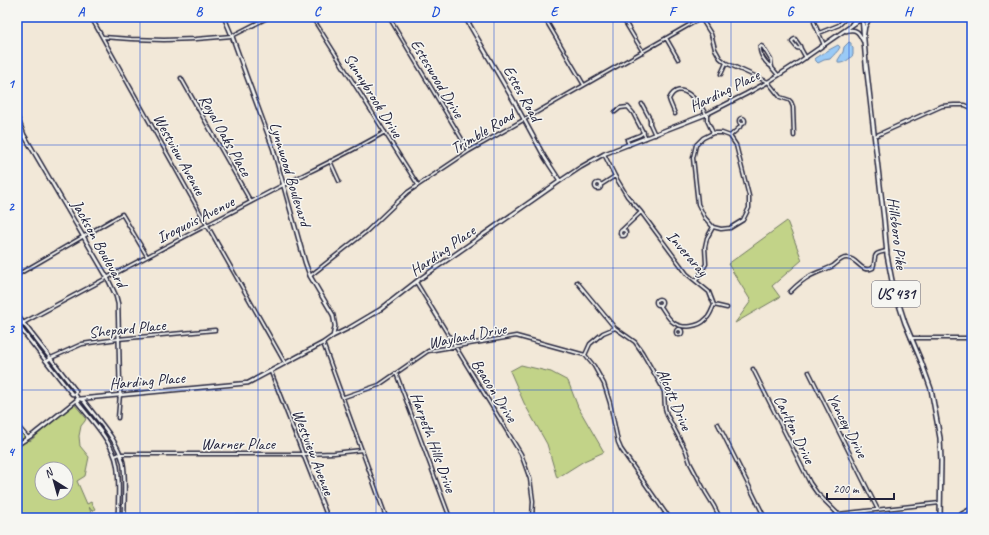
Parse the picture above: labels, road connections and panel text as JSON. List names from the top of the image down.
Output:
{
  "streets": {
    "main road": [
      "Harding Place",
      "Estes Road",
      "Lynnwood Boulevard",
      "Hillsboro Pike",
      "Jackson Boulevard",
      "US 431"
    ],
    "street": [
      "Esteswood Drive",
      "Sunnybrook Drive",
      "Trimble Road",
      "Royal Oaks Place",
      "Westview Avenue",
      "Iroquois Avenue",
      "Inveraray",
      "Shepard Place",
      "Wayland Drive",
      "Beacon Drive",
      "Alcott Drive",
      "Yancey Drive",
      "Carlton Drive",
      "Harpeth Hills Drive",
      "Warner Place"
    ]
  },
  "crossings": [
    ["Esteswood Drive", "Trimble Road"],
    ["Harding Place", "Estes Road"],
    ["Harding Place", "Westview Avenue"],
    ["Harding Place", "Lynnwood Boulevard"],
    ["Harding Place", "Hillsboro Pike"],
    ["Harding Place", "Jackson Boulevard"],
    ["Harding Place", "Inveraray"],
    ["Harding Place", "Beacon Drive"],
    ["Estes Road", "Trimble Road"],
    ["Sunnybrook Drive", "Trimble Road"],
    ["Sunnybrook Drive", "Iroquois Avenue"],
    ["Trimble Road", "Lynnwood Boulevard"],
    ["Royal Oaks Place", "Iroquois Avenue"],
    ["Westview Avenue", "Iroquois Avenue"],
    ["Westview Avenue", "Warner Place"],
    ["Lynnwood Boulevard", "Iroquois Avenue"],
    ["Iroquois Avenue", "Jackson Boulevard"],
    ["Jackson Boulevard", "Shepard Place"],
    ["Wayland Drive", "Beacon Drive"],
    ["Wayland Drive", "Harpeth Hills Drive"]
  ],
  "scale_bar": "200 m",
  "north": "top left",
  "grid": {
    "columns": [
      "A",
      "B",
      "C",
      "D",
      "E",
      "F",
      "G",
      "H"
    ],
    "rows": [
      "1",
      "2",
      "3",
      "4"
    ]
  }
}
